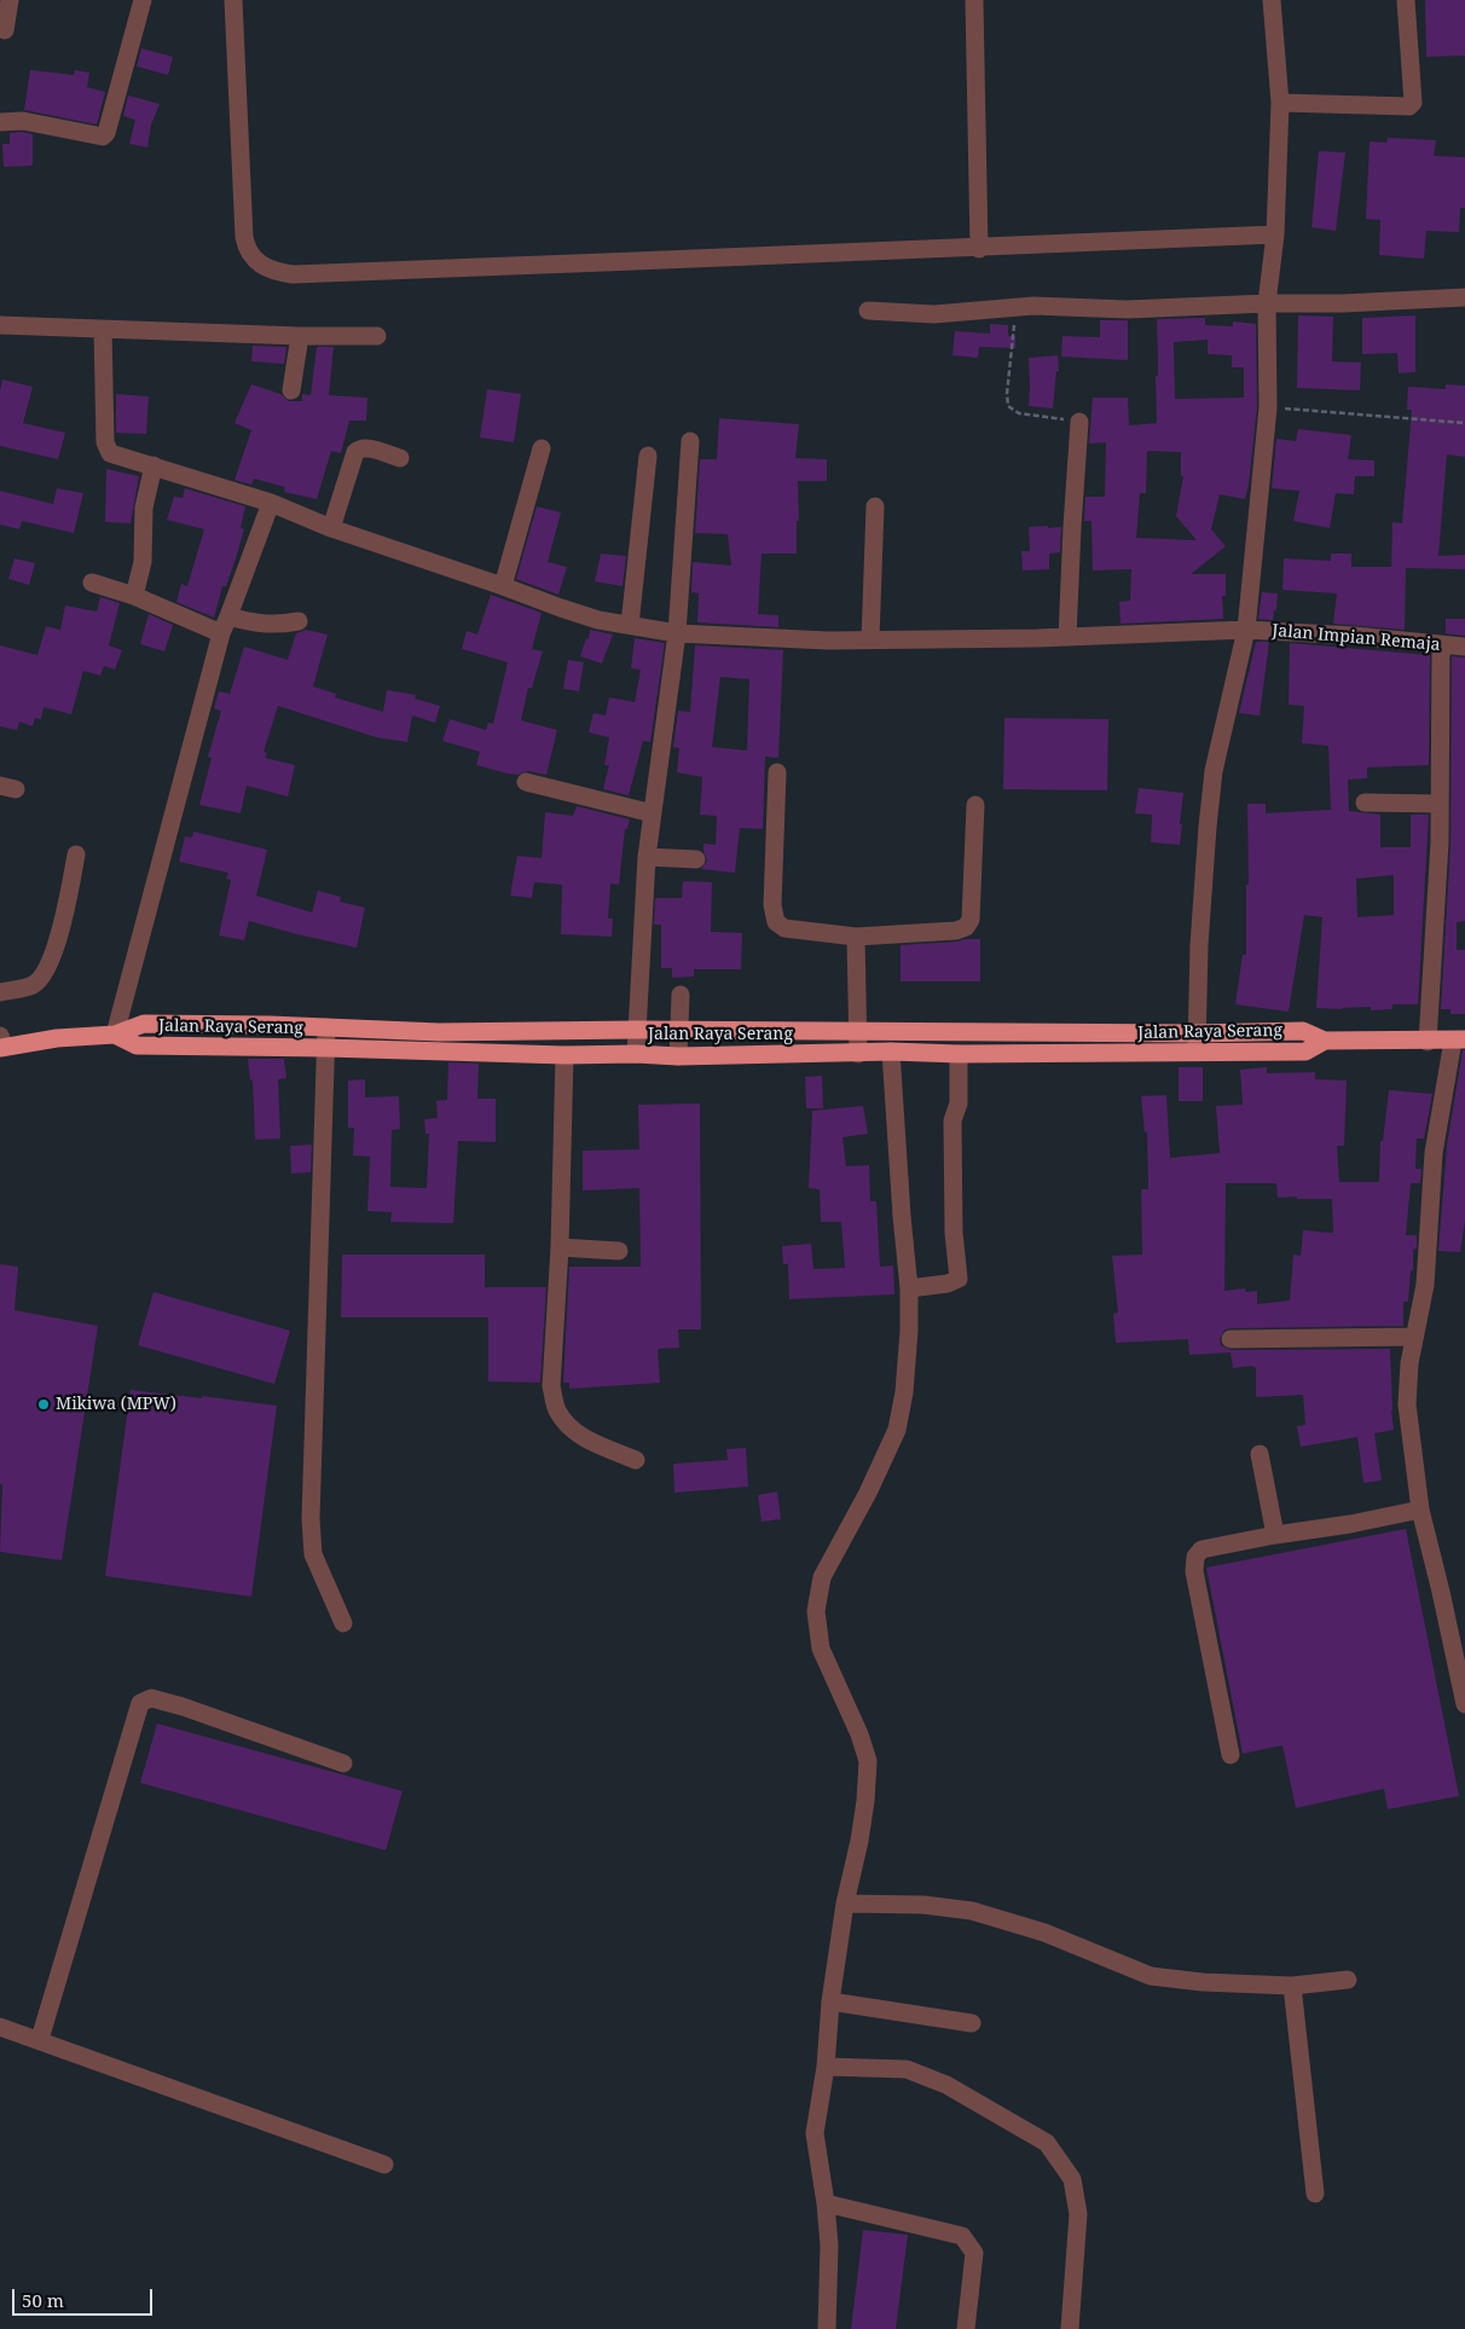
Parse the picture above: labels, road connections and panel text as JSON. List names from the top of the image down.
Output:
{
  "streets": {
    "highway": ["Jalan Raya Serang"],
    "street": ["Jalan Impian Remaja"]
  },
  "places": ["Mikiwa (MPW)"],
  "scale_bar": "50 m"
}
